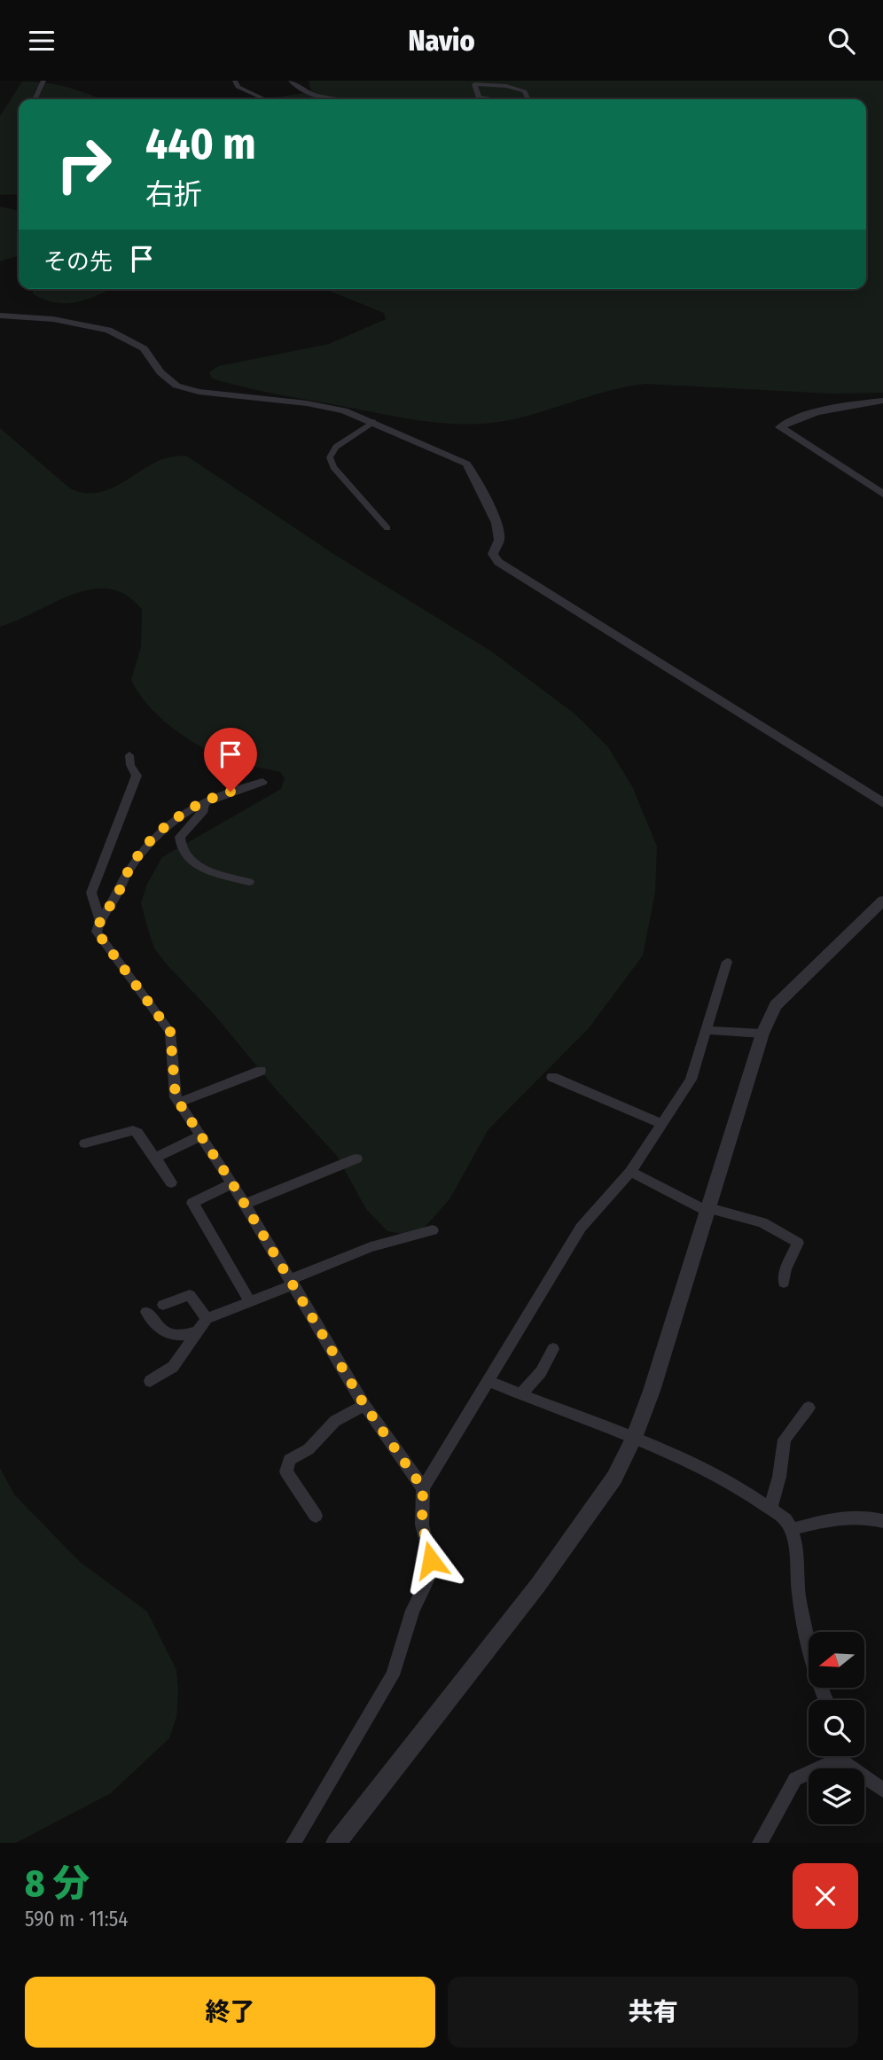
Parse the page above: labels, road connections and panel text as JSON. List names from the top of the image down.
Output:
{
  "north": "left",
  "page": {
    "header": "Navio",
    "turn": ["440 m", "右折"],
    "then": "その先",
    "heading": ["8 分", "590 m · 11:54"],
    "buttons": ["終了", "共有"]
  }
}
